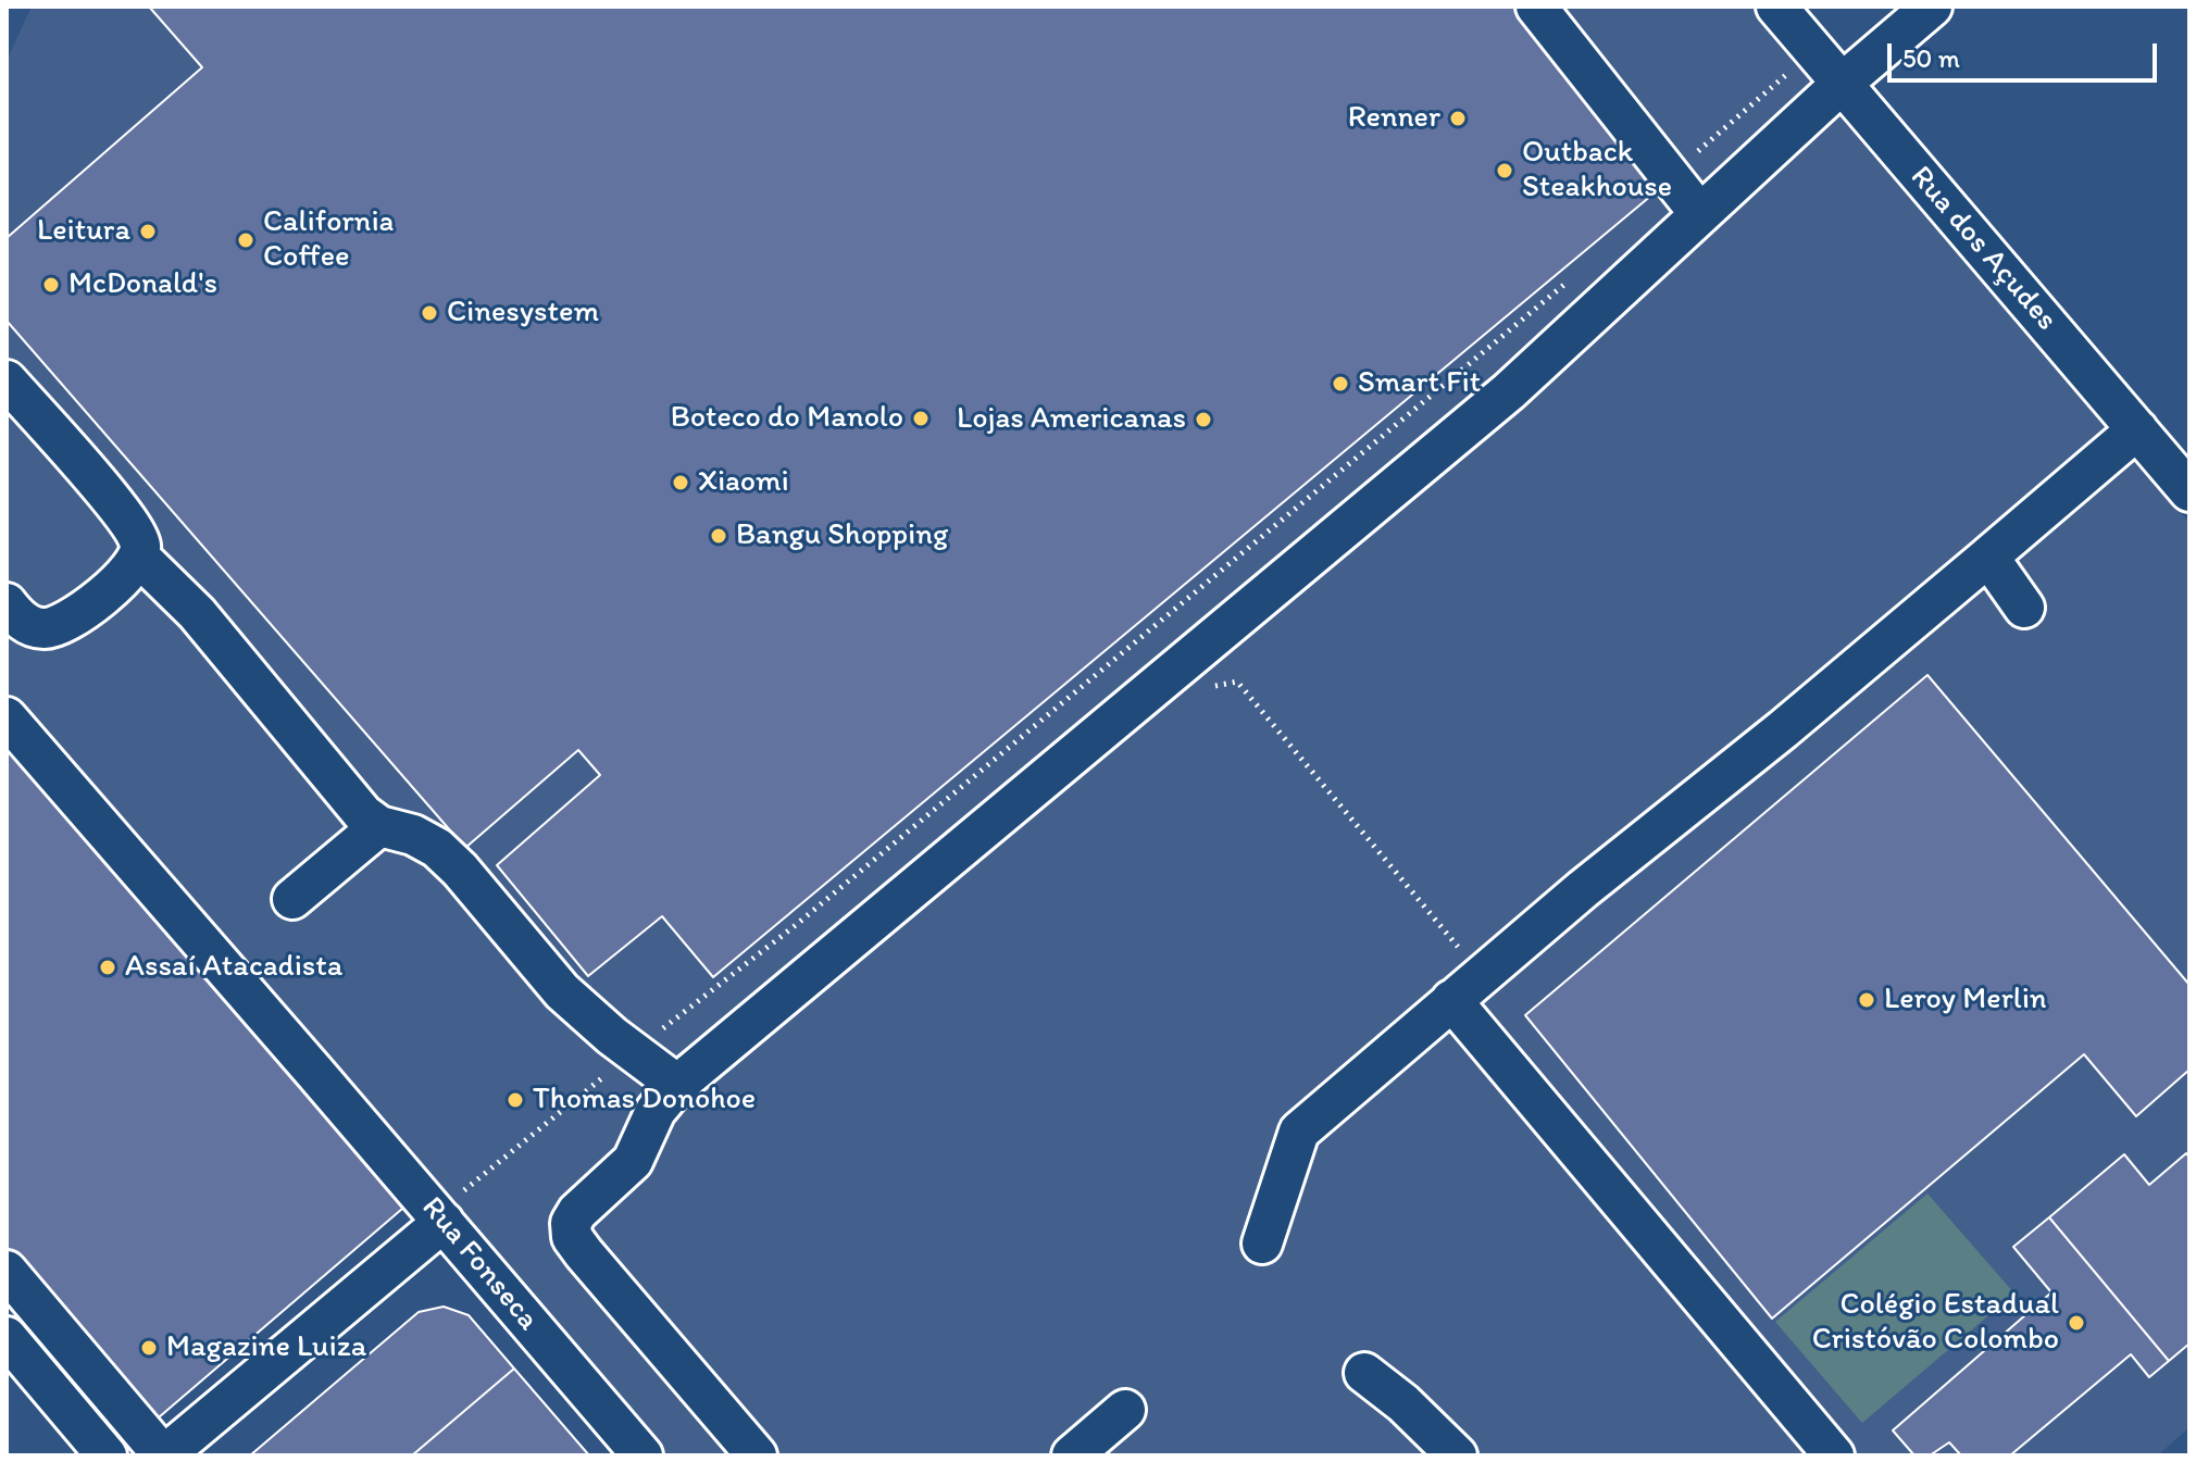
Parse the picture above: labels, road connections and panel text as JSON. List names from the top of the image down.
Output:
{
  "streets": {
    "street": ["Rua dos Açudes", "Rua Fonseca"]
  },
  "places": [
    "Renner",
    "Outback Steakhouse",
    "Leitura",
    "California Coffee",
    "McDonald's",
    "Cinesystem",
    "Smart Fit",
    "Boteco do Manolo",
    "Lojas Americanas",
    "Xiaomi",
    "Bangu Shopping",
    "Assaí Atacadista",
    "Leroy Merlin",
    "Thomas Donohoe",
    "Colégio Estadual Cristóvão Colombo",
    "Magazine Luiza"
  ],
  "scale_bar": "50 m"
}
